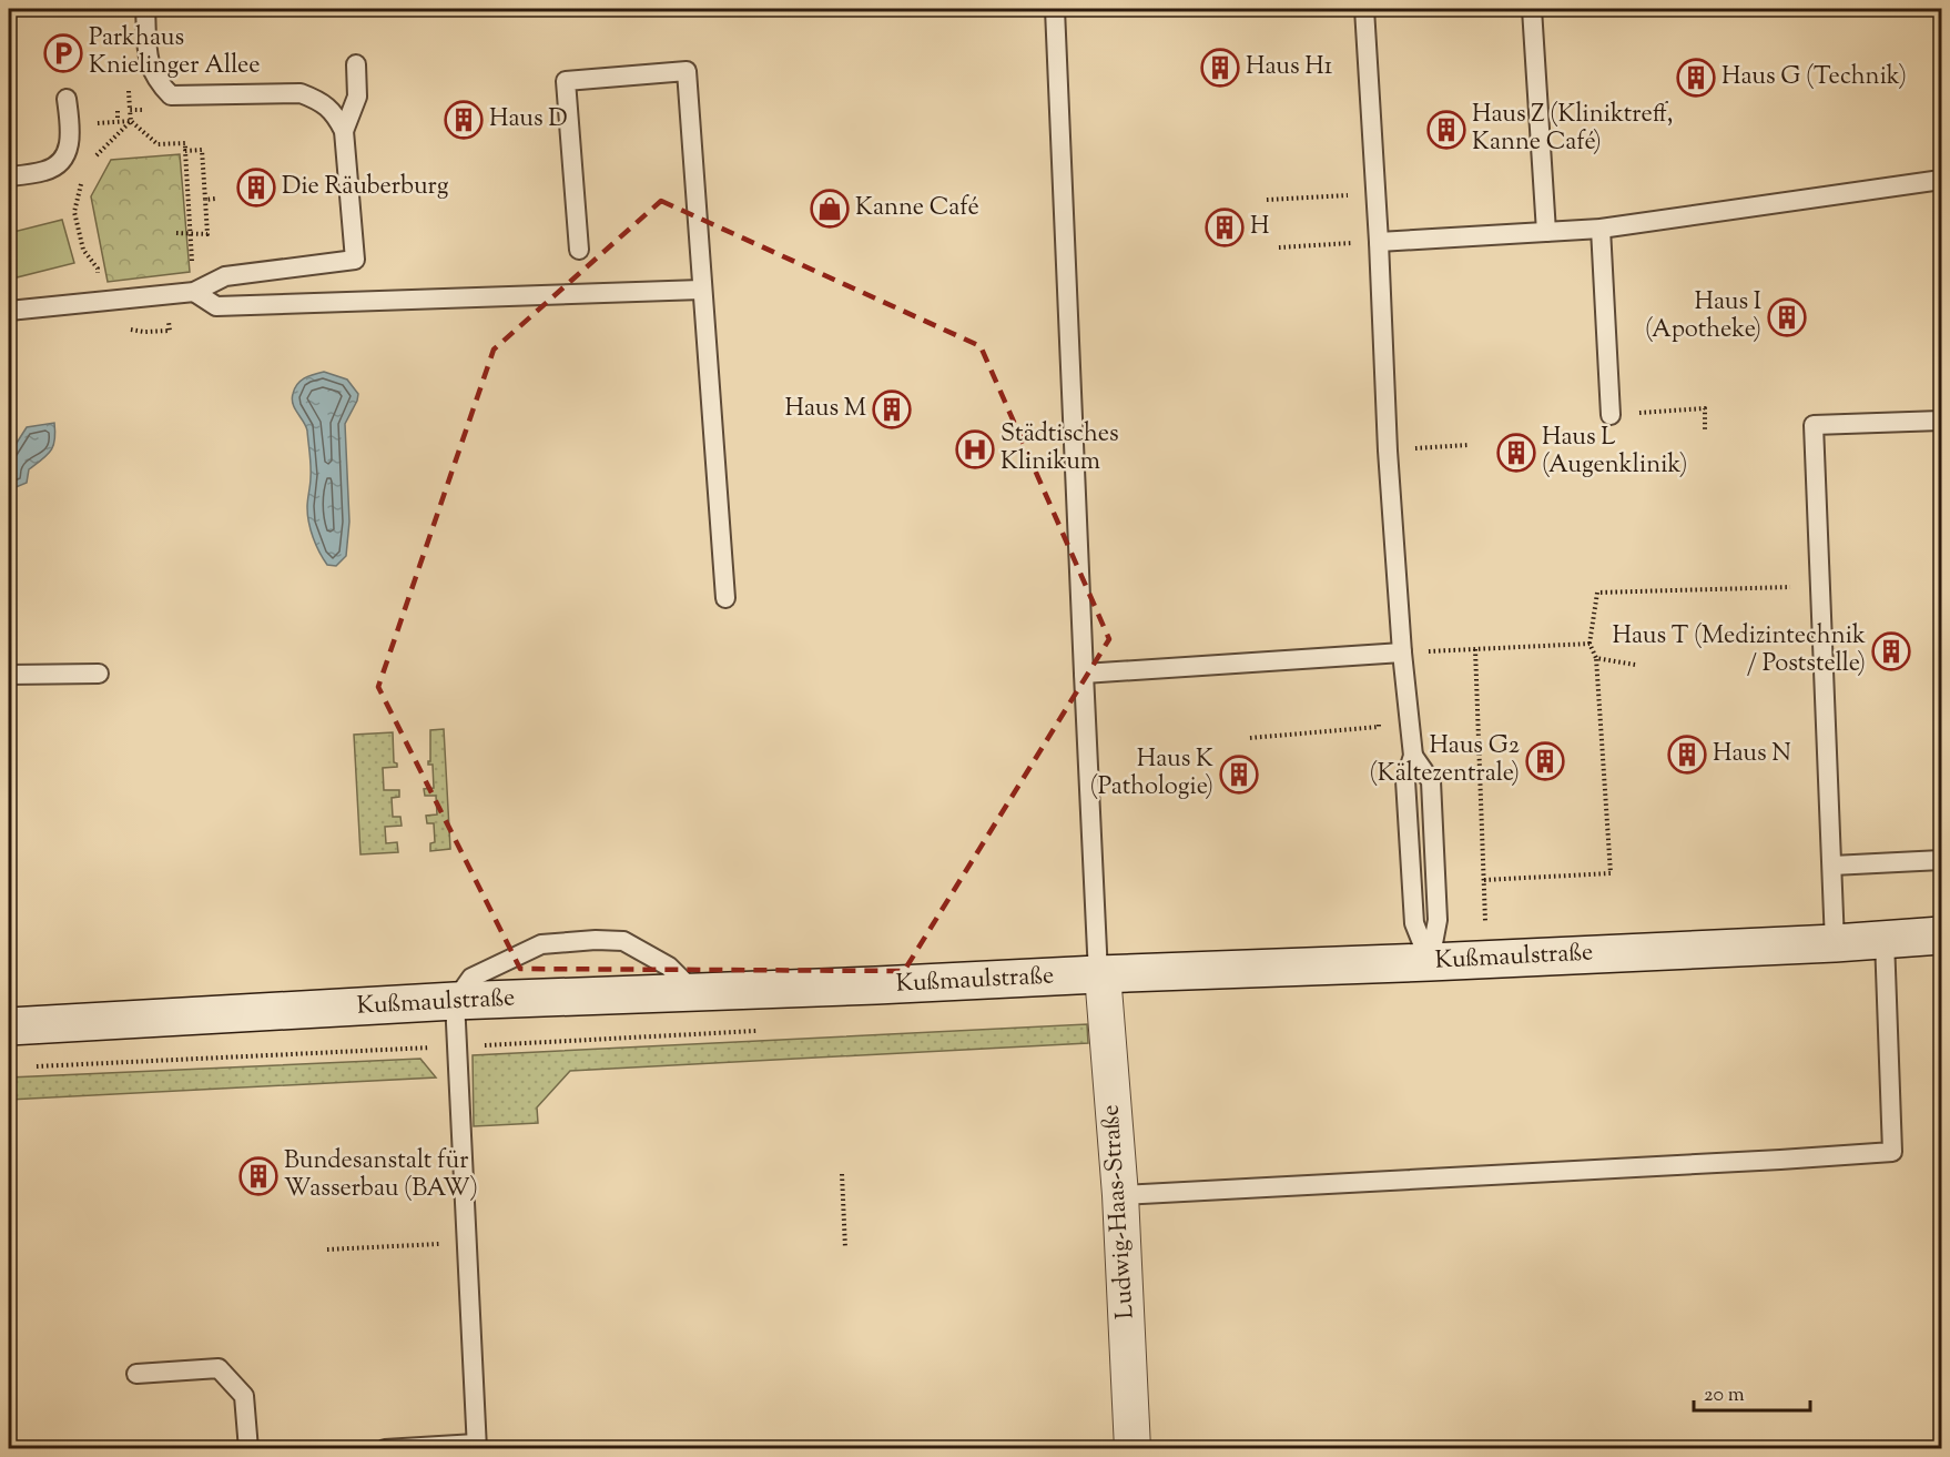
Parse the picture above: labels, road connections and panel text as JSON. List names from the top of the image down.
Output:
{
  "streets": {
    "street": ["Kußmaulstraße", "Ludwig-Haas-Straße"]
  },
  "crossings": [
    ["Kußmaulstraße", "Ludwig-Haas-Straße"]
  ],
  "places": {
    "parking": ["Parkhaus Knielinger Allee"],
    "building": [
      "Haus H1",
      "Haus G (Technik)",
      "Haus D",
      "Haus Z (Kliniktreff, Kanne Café)",
      "Die Räuberburg",
      "H",
      "Haus I (Apotheke)",
      "Haus M",
      "Haus L (Augenklinik)",
      "Haus T (Medizintechnik / Poststelle)",
      "Haus N",
      "Haus G2 (Kältezentrale)",
      "Haus K (Pathologie)",
      "Bundesanstalt für Wasserbau (BAW)"
    ],
    "shop": ["Kanne Café"],
    "hospital": ["Städtisches Klinikum"]
  },
  "scale_bar": "20 m"
}
